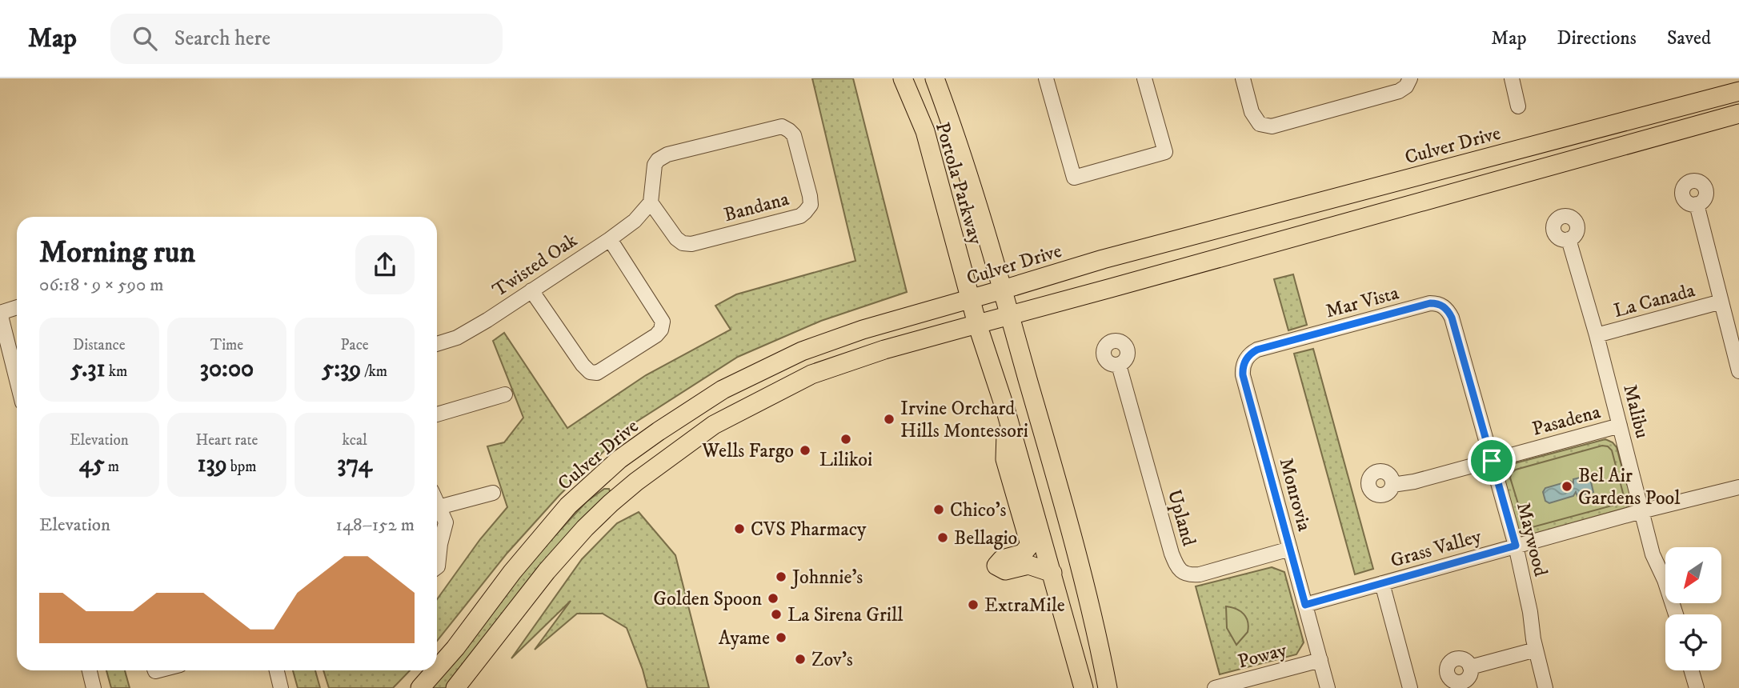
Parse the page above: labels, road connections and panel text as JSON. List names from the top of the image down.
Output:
{
  "streets": {
    "main road": ["Culver Drive", "Portola Parkway"],
    "street": [
      "Bandana",
      "Twisted Oak",
      "La Canada",
      "Mar Vista",
      "Malibu",
      "Pasadena",
      "Monrovia",
      "Upland",
      "Maywood",
      "Grass Valley",
      "Poway"
    ]
  },
  "crossings": [
    ["Culver Drive", "Portola Parkway"],
    ["Bandana", "Twisted Oak"],
    ["La Canada", "Malibu"],
    ["Mar Vista", "Monrovia"],
    ["Mar Vista", "Maywood"],
    ["Malibu", "Pasadena"],
    ["Malibu", "Grass Valley"],
    ["Pasadena", "Maywood"],
    ["Monrovia", "Upland"],
    ["Monrovia", "Grass Valley"],
    ["Monrovia", "Poway"],
    ["Maywood", "Grass Valley"]
  ],
  "places": [
    "Irvine Orchard Hills Montessori",
    "Lilikoi",
    "Wells Fargo",
    "Bel Air Gardens Pool",
    "Chico's",
    "CVS Pharmacy",
    "Bellagio",
    "Johnnie's",
    "Golden Spoon",
    "ExtraMile",
    "La Sirena Grill",
    "Ayame",
    "Zov's"
  ],
  "north": "bottom left",
  "page": {
    "header": "Map",
    "search": "Search here",
    "nav": ["Map", "Directions", "Saved"],
    "heading": ["Morning run", "06:18 · 9 × 590 m"],
    "stats": [
      ["Distance", "5.31 km"],
      ["Time", "30:00"],
      ["Pace", "5:39 /km"],
      ["Elevation", "45 m"],
      ["Heart rate", "139 bpm"],
      ["kcal", "374"]
    ],
    "chart": ["Elevation", "148–152 m"]
  }
}
